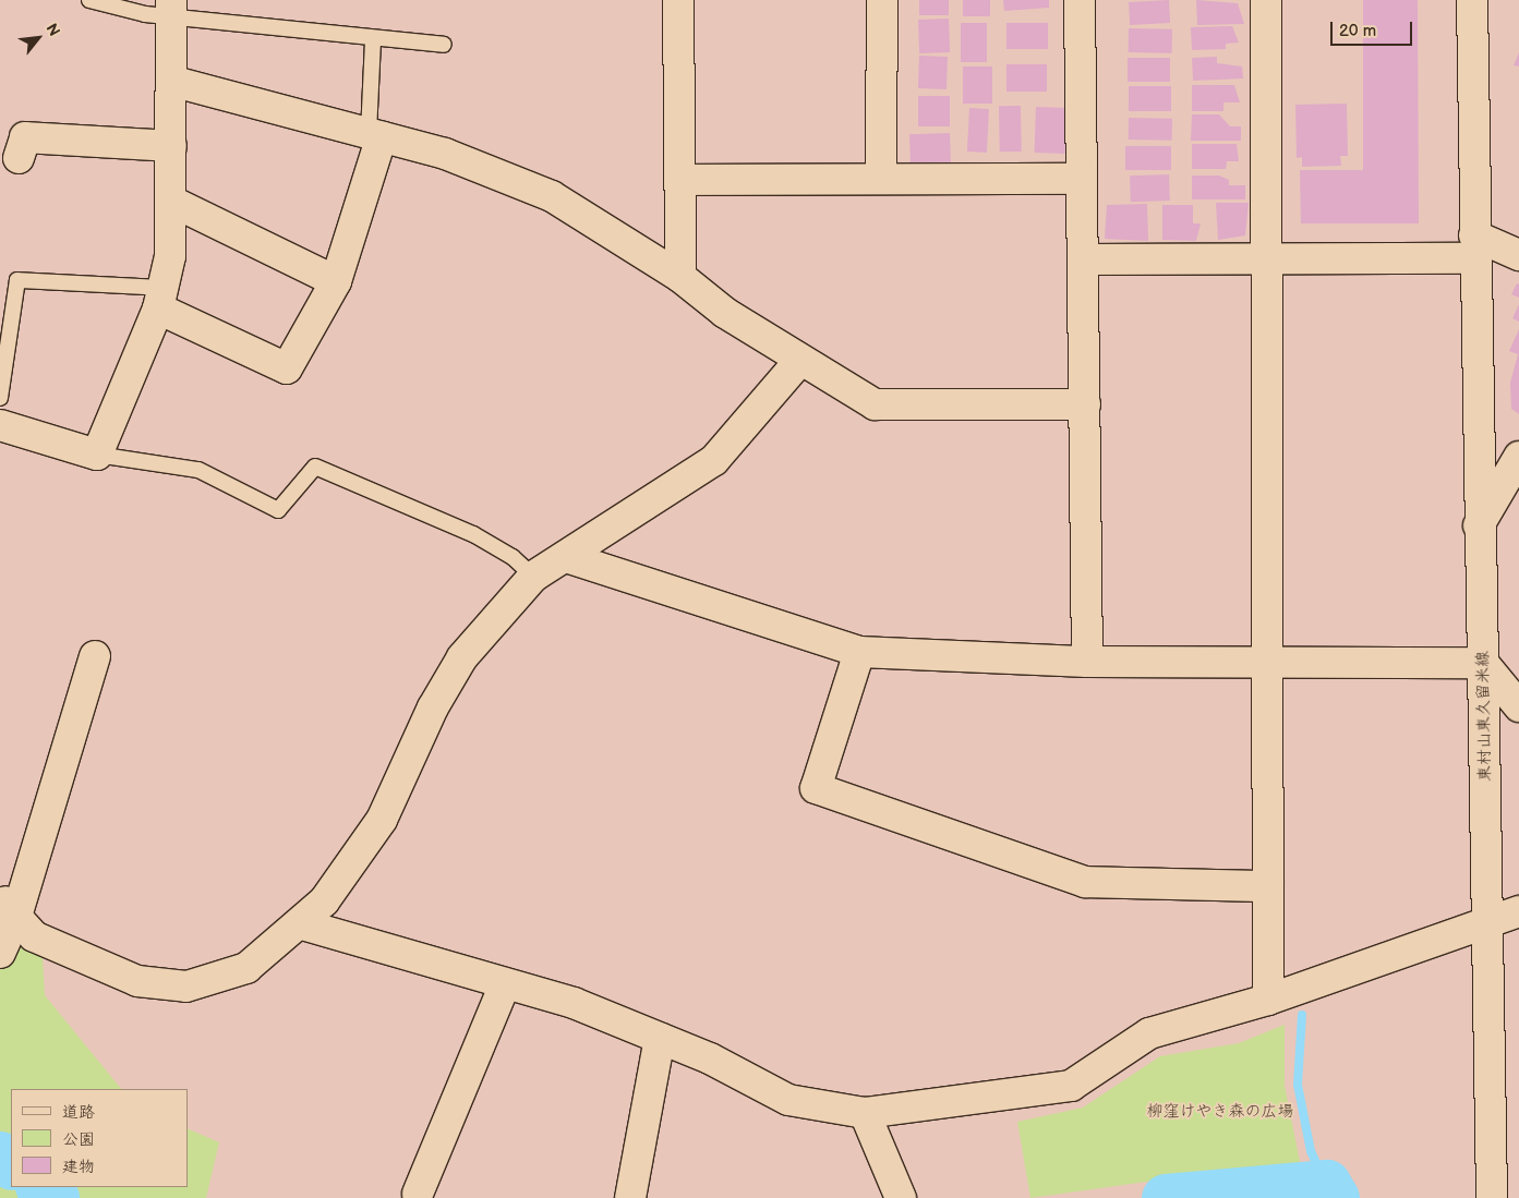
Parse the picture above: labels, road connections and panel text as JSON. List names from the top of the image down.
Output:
{
  "streets": {
    "street": ["東村山東久留米線"]
  },
  "parks": ["柳窪けやき森の広場"],
  "legend": ["道路", "公園", "建物"],
  "scale_bar": "20 m",
  "north": "top right"
}
